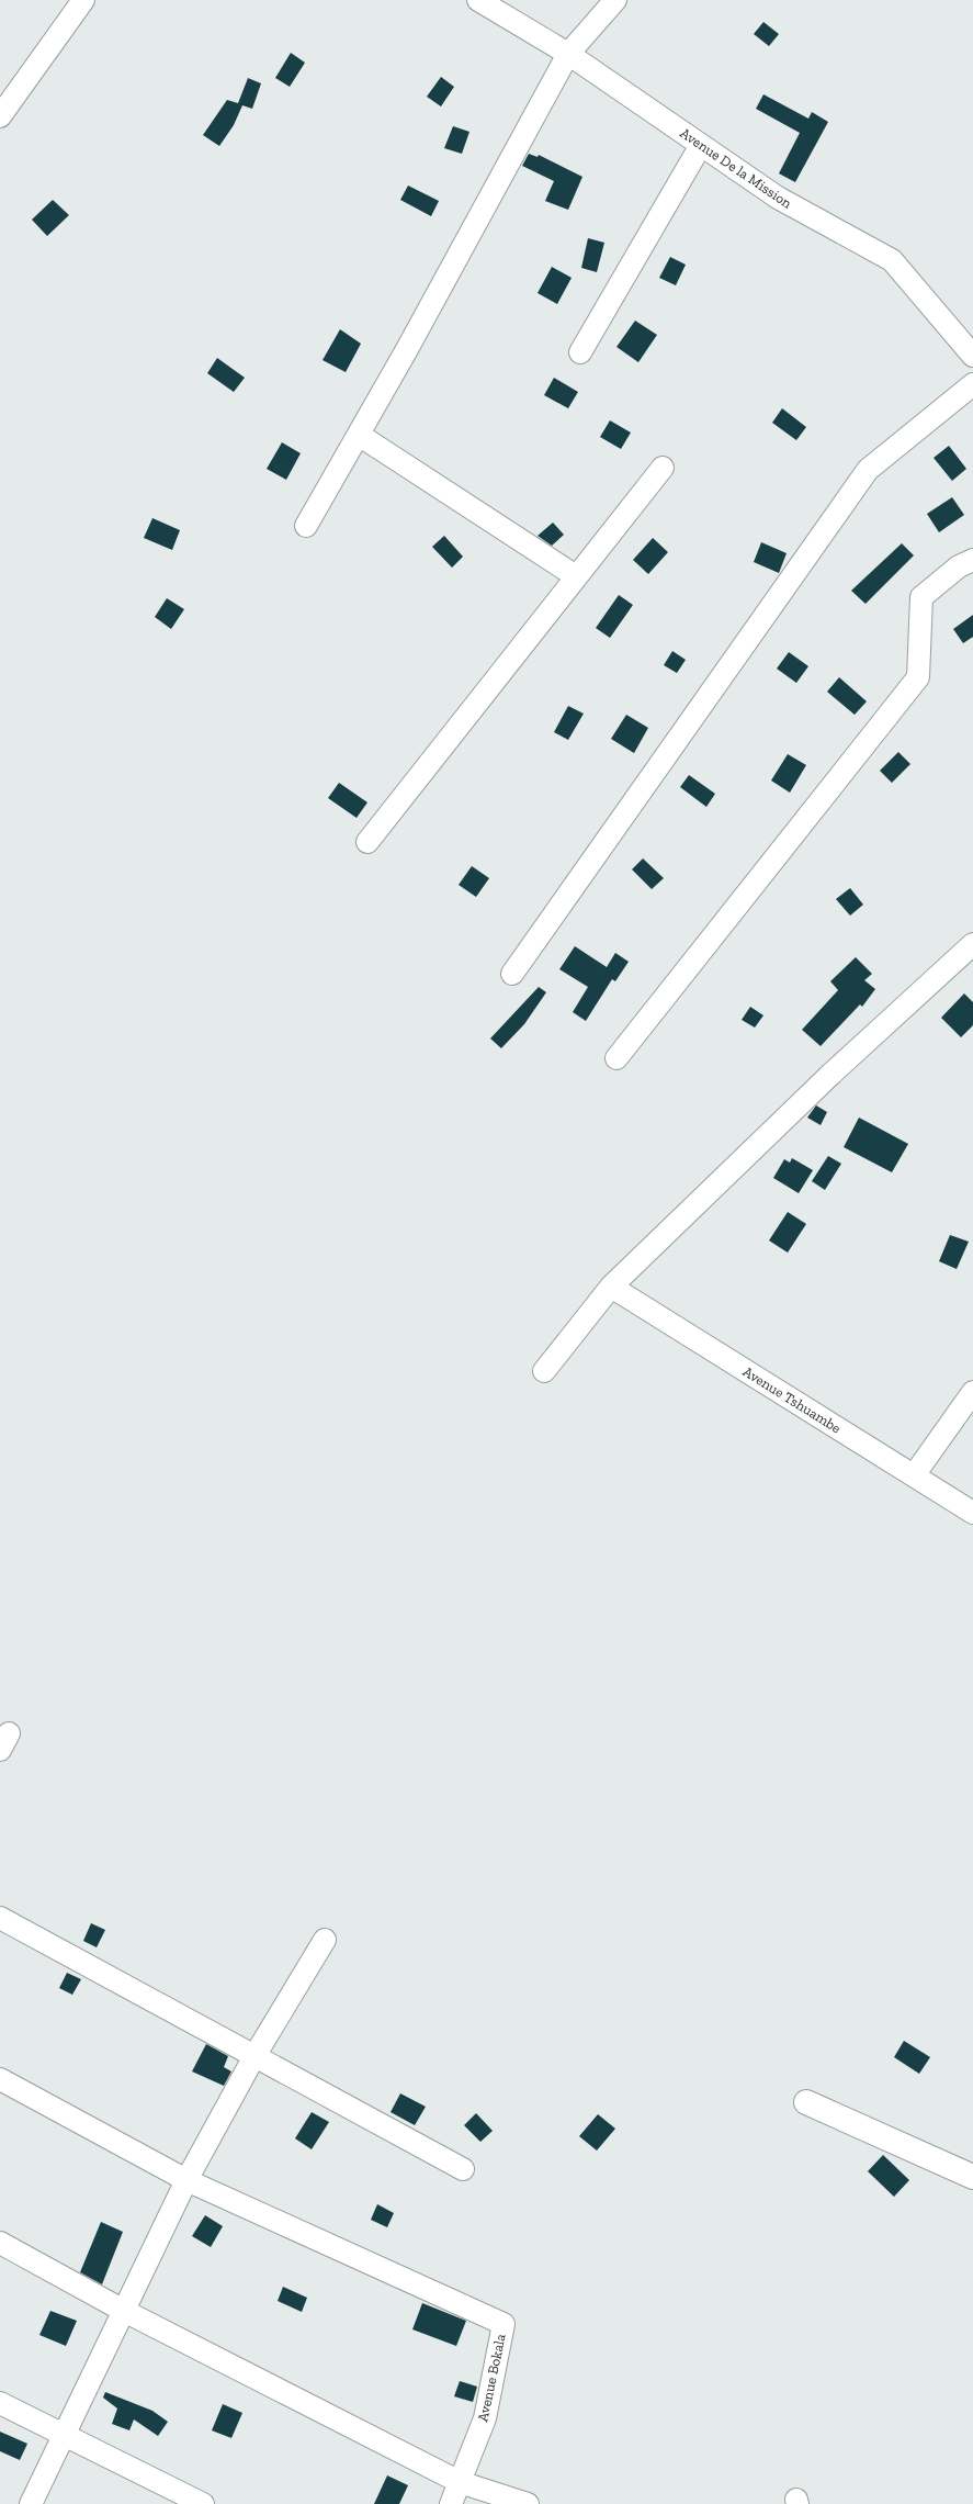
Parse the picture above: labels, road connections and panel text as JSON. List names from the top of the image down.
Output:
{
  "streets": {
    "street": ["Avenue De la Mission", "Avenue Tshuambe", "Avenue Bokala"]
  }
}
